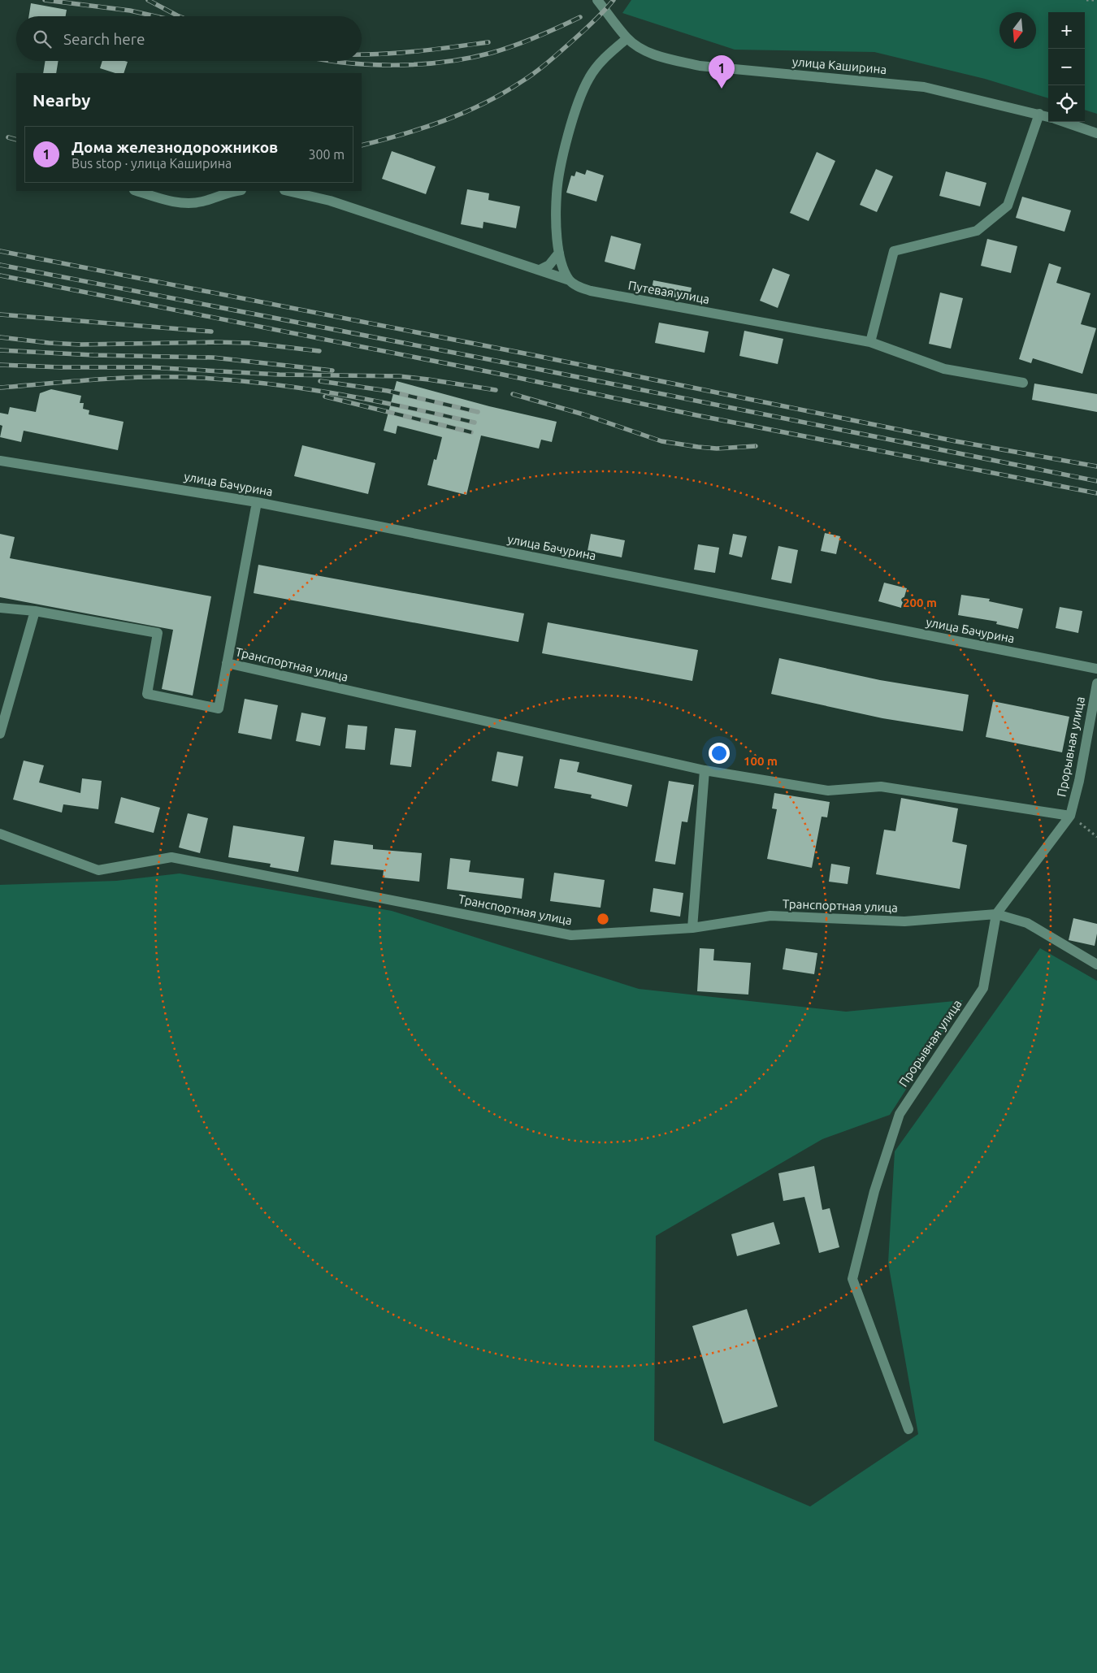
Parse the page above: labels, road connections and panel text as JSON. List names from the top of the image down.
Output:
{
  "streets": {
    "street": [
      "улица Каширина",
      "Путевая улица",
      "улица Бачурина",
      "Транспортная улица",
      "Прорывная улица"
    ]
  },
  "crossings": [
    ["Транспортная улица", "Прорывная улица"]
  ],
  "north": "bottom",
  "page": {
    "map_buttons": ["+", "−"],
    "search": "Search here",
    "pins": "1",
    "heading": "Nearby",
    "list": [
      {
        "mark": "1",
        "name": "Дома железнодорожников",
        "note": "Bus stop · улица Каширина",
        "value": "300 m"
      }
    ]
  },
  "rings": ["200 m", "100 m"]
}
